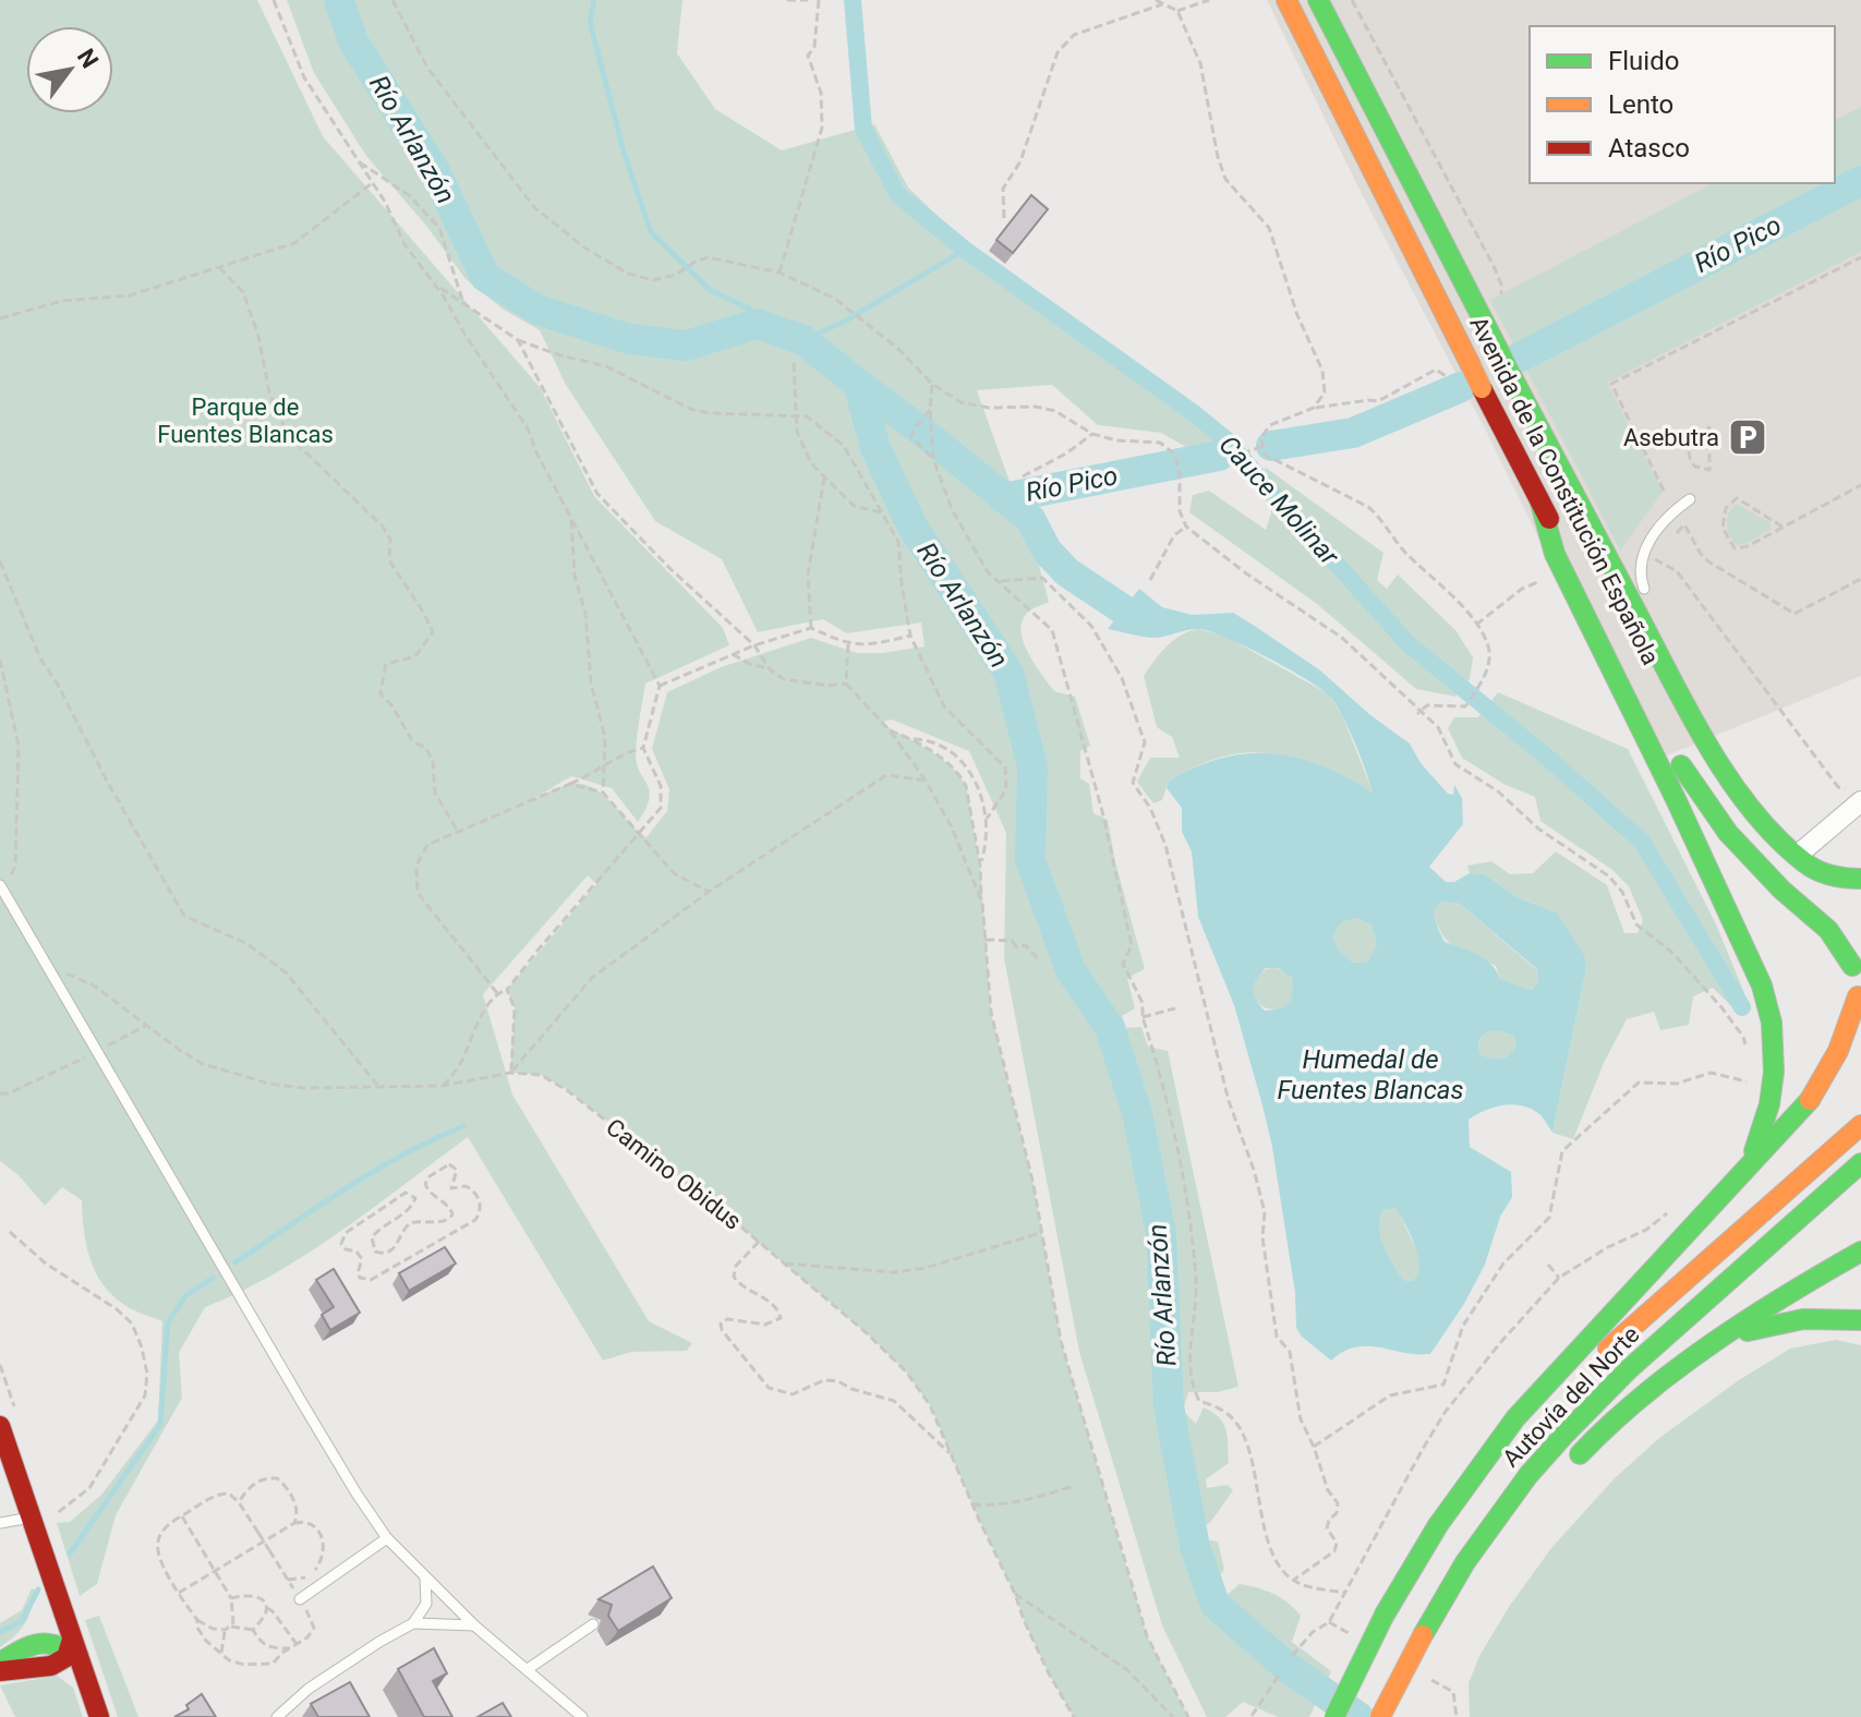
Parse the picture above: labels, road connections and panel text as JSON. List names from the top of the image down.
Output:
{
  "streets": {
    "main road": ["Avenida de la Constitución Española", "Autovía del Norte"],
    "path": ["Camino Obidus"]
  },
  "water": [
    "Río Arlanzón",
    "Río Pico",
    "Cauce Molinar",
    "Humedal de Fuentes Blancas"
  ],
  "parks": ["Parque de Fuentes Blancas"],
  "places": {
    "parking": ["Asebutra"]
  },
  "legend": ["Fluido", "Lento", "Atasco"],
  "north": "top right"
}
